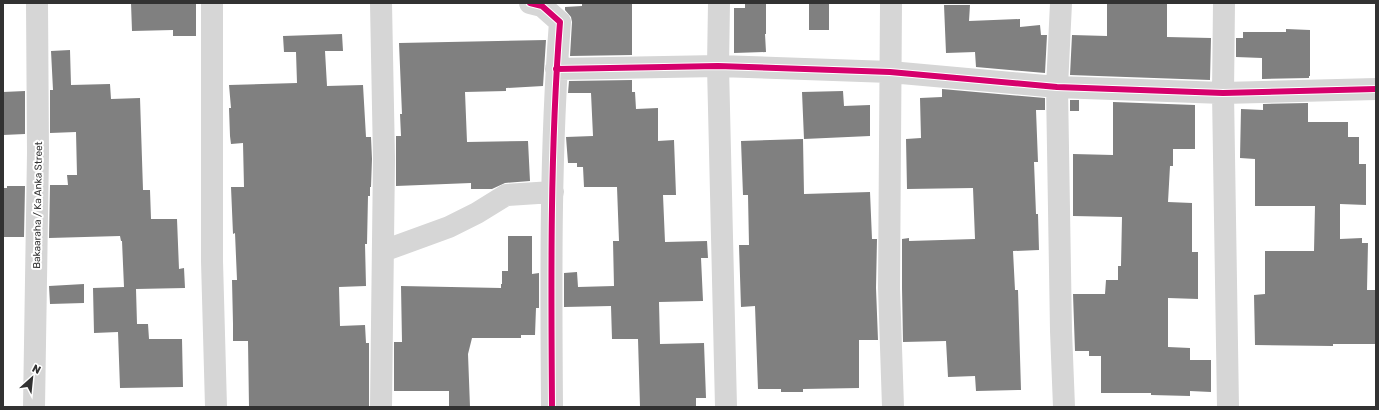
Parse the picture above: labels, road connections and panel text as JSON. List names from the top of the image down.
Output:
{
  "streets": {
    "street": ["Bakaaraha / Ka Anka Street"]
  },
  "north": "top right"
}
